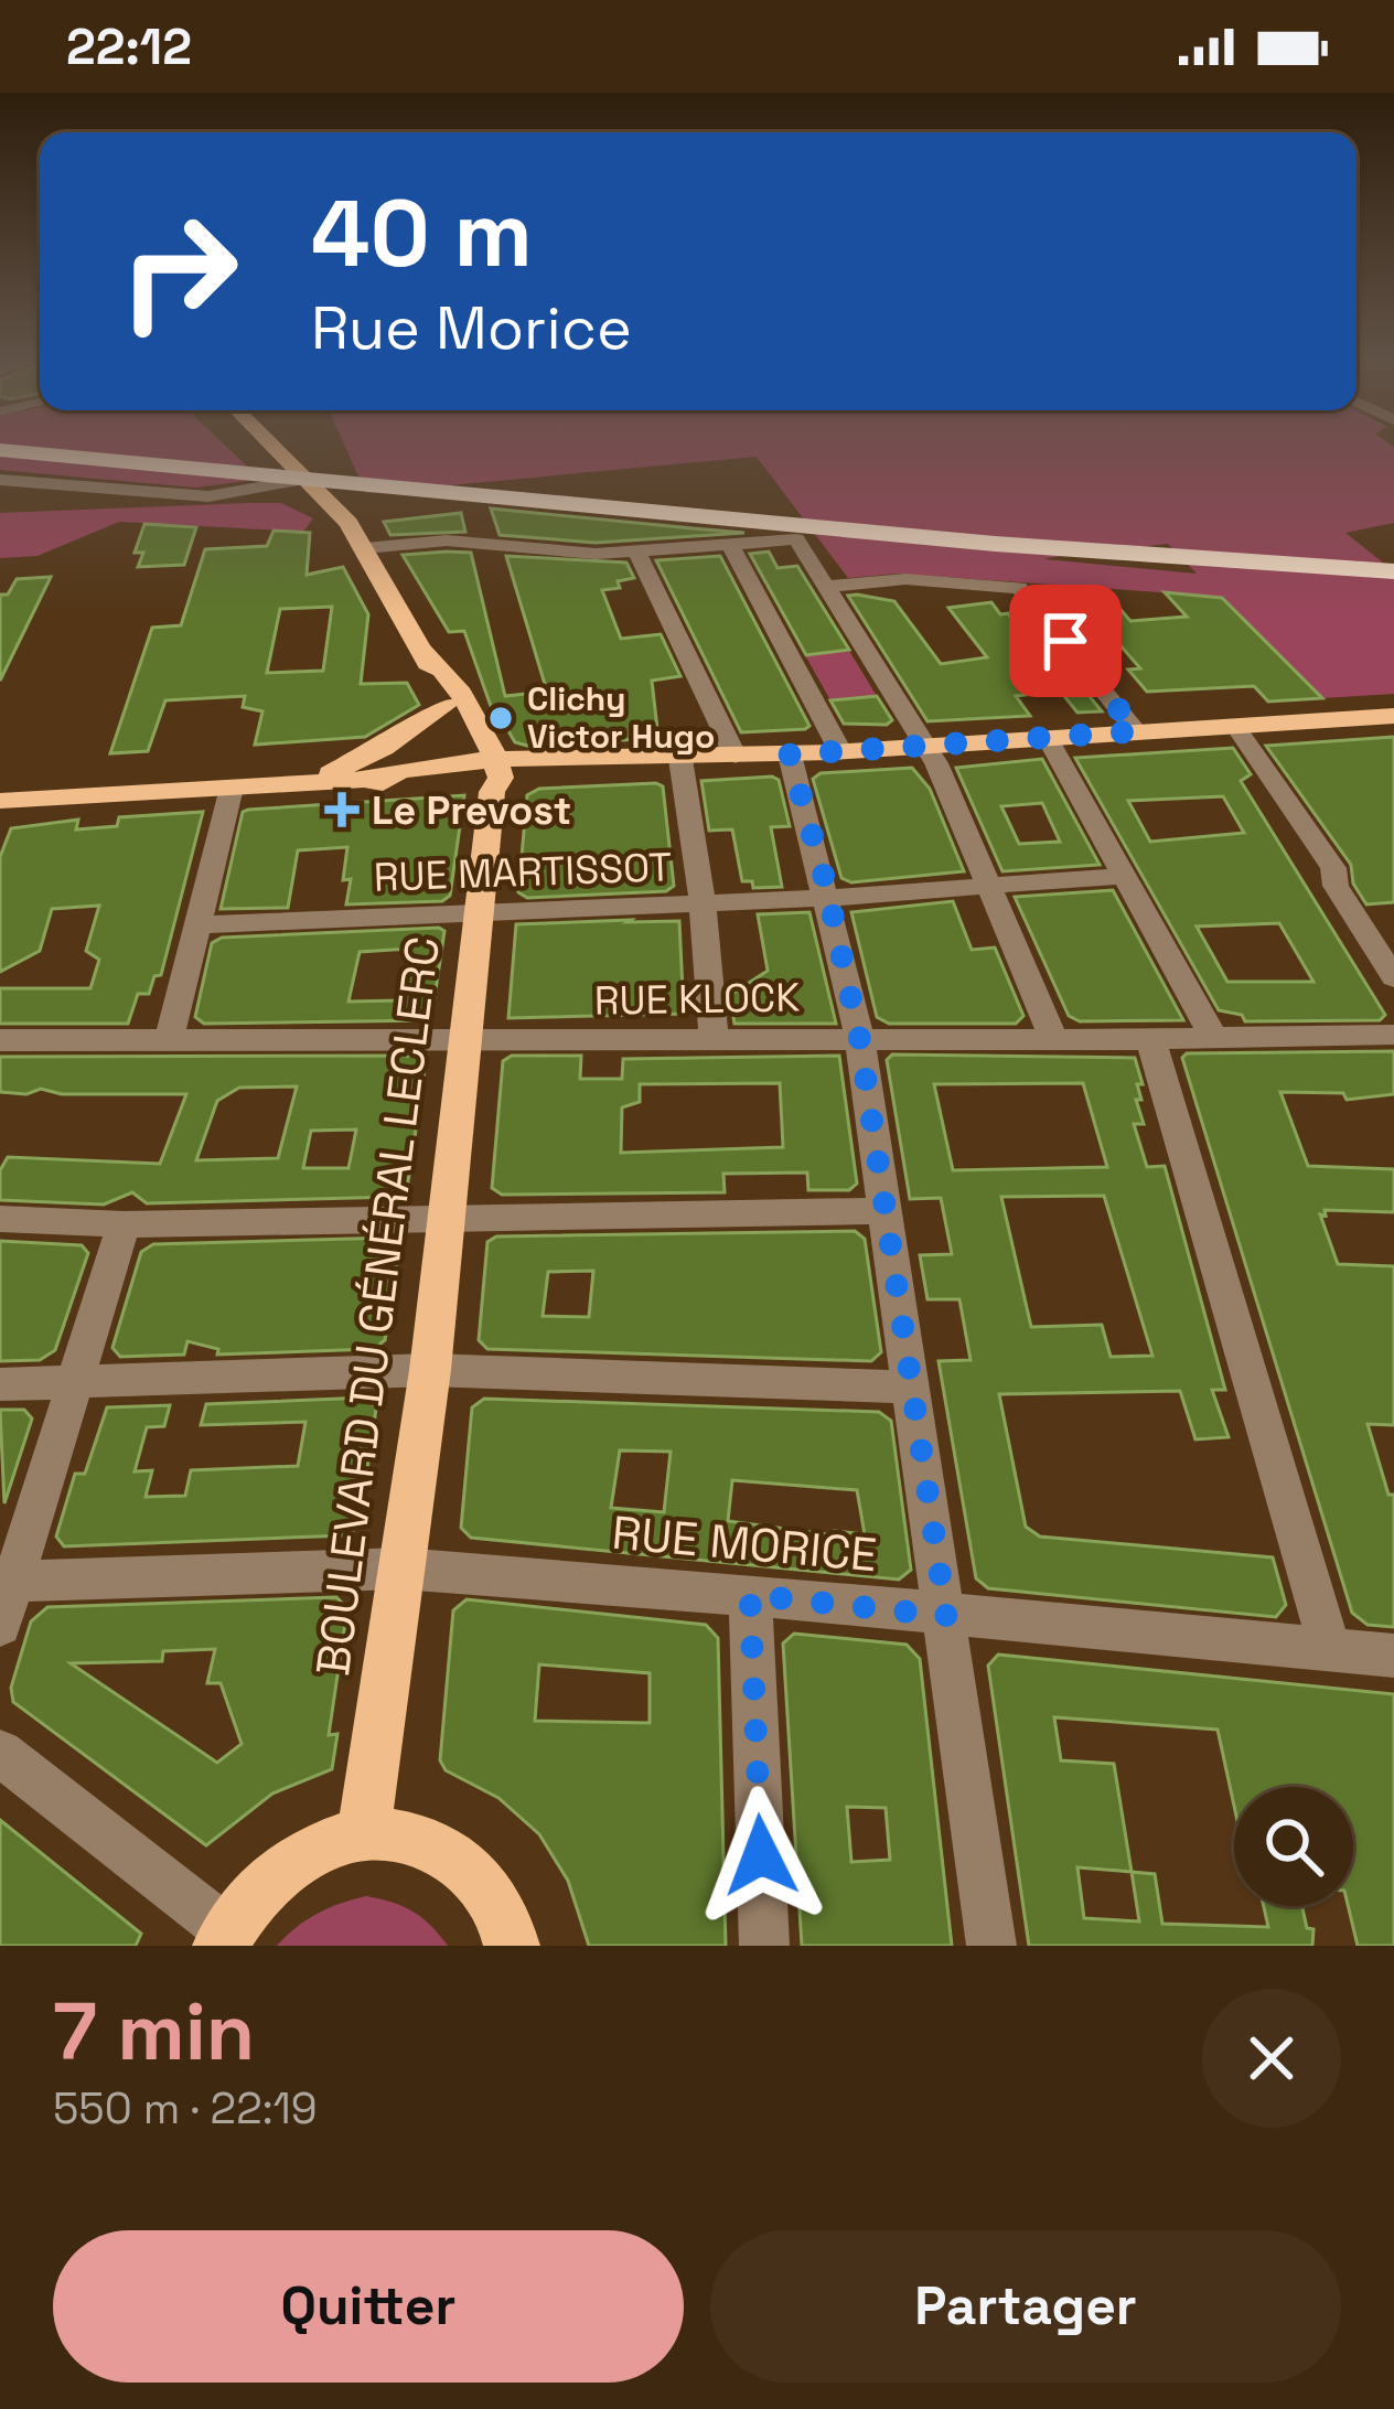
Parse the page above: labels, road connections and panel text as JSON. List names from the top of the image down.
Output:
{
  "streets": {
    "main road": ["BOULEVARD DU GÉNÉRAL LECLERC"],
    "street": ["RUE MARTISSOT", "RUE KLOCK", "RUE MORICE"]
  },
  "crossings": [
    ["RUE MARTISSOT", "BOULEVARD DU GÉNÉRAL LECLERC"],
    ["RUE KLOCK", "BOULEVARD DU GÉNÉRAL LECLERC"],
    ["BOULEVARD DU GÉNÉRAL LECLERC", "RUE MORICE"]
  ],
  "places": {
    "other": ["Clichy Victor Hugo"],
    "health": ["Le Prevost"]
  },
  "page": {
    "status": "22:12",
    "turn": ["40 m", "Rue Morice"],
    "heading": ["7 min", "550 m · 22:19"],
    "buttons": ["Quitter", "Partager"]
  }
}
